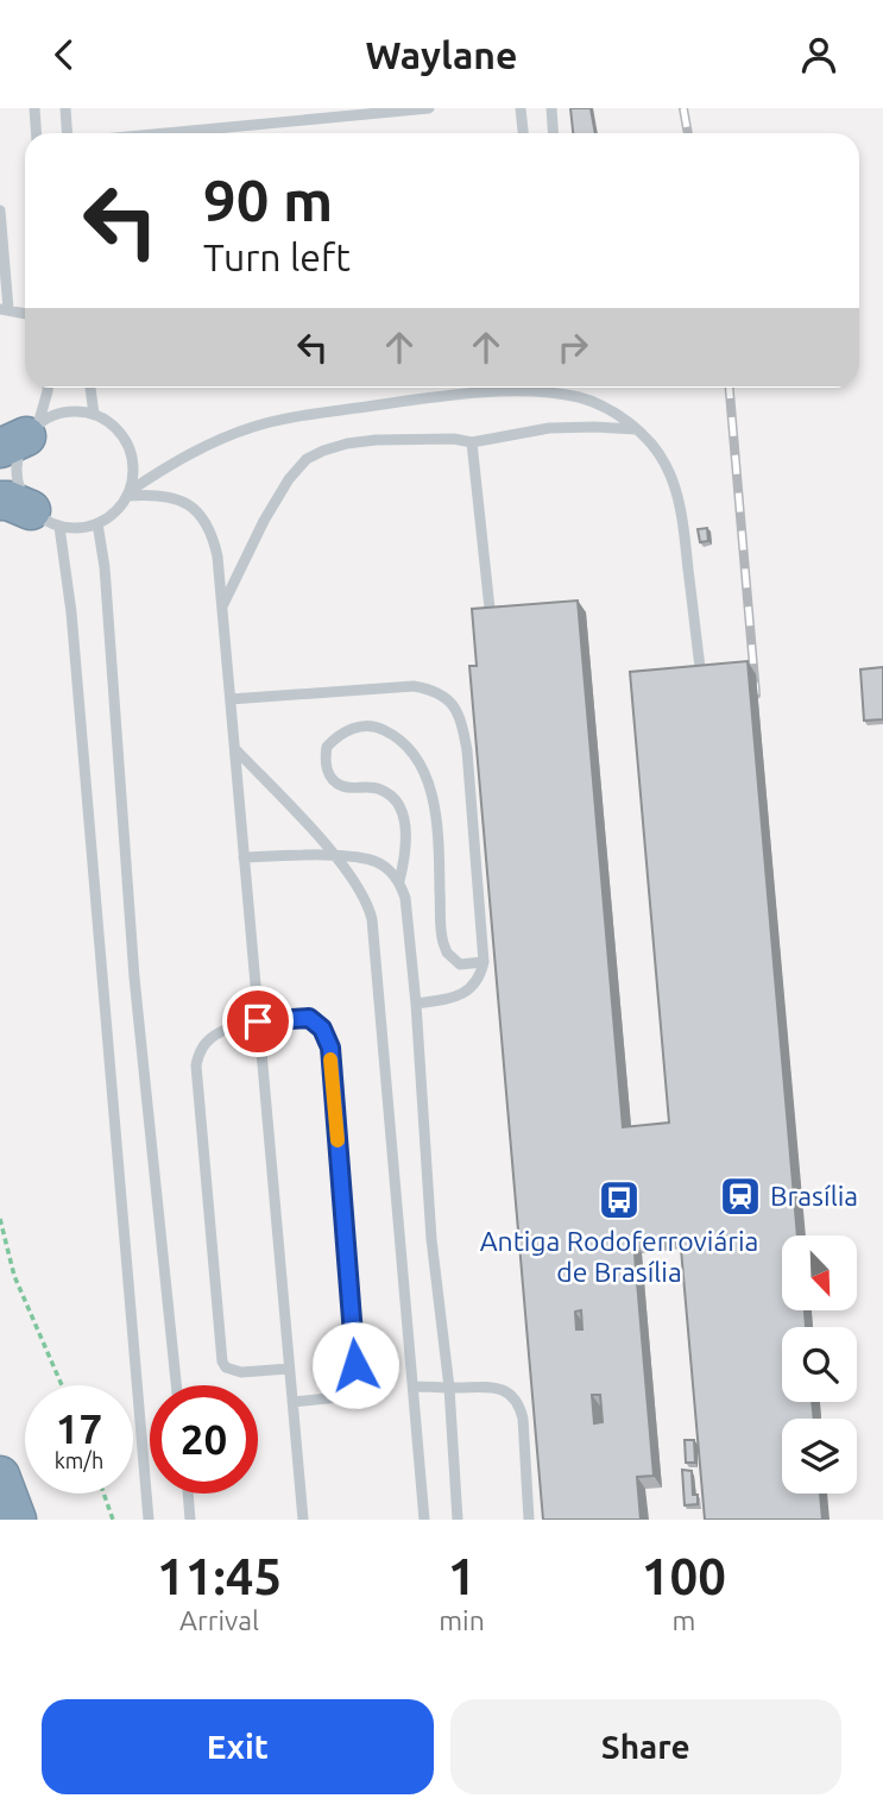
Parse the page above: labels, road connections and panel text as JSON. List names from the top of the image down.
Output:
{
  "places": {
    "station": ["Brasília"],
    "bus stop": ["Antiga Rodoferroviária de Brasília"]
  },
  "north": "bottom right",
  "page": {
    "header": "Waylane",
    "turn": ["90 m", "Turn left"],
    "speed": "17 km/h",
    "limit": "20",
    "eta": [
      "11:45",
      "Arrival",
      "1",
      "min",
      "100",
      "m"
    ],
    "buttons": ["Exit", "Share"]
  }
}
